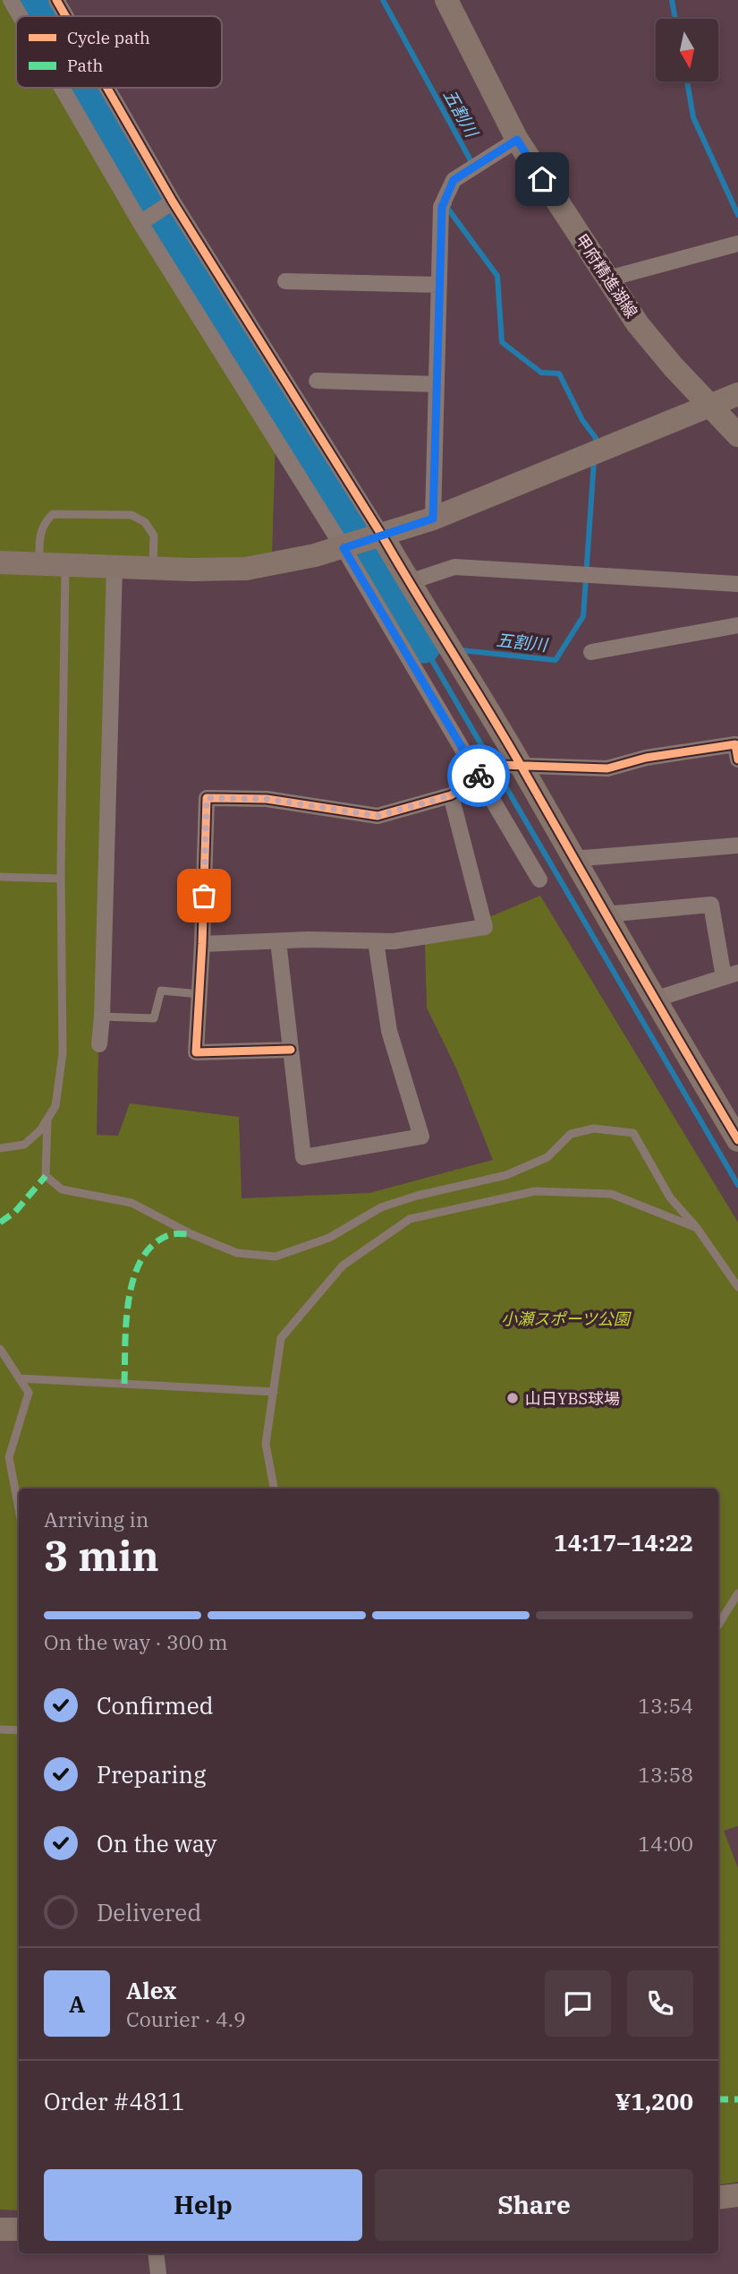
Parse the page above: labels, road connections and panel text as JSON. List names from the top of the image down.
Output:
{
  "streets": {
    "street": ["甲府精進湖線"]
  },
  "water": ["五割川"],
  "parks": ["小瀬スポーツ公園"],
  "places": ["山日YBS球場"],
  "legend": ["Cycle path", "Path"],
  "north": "bottom",
  "page": {
    "heading": ["3 min", "Arriving in", "14:17–14:22"],
    "panel": [
      "Alex",
      "Courier · 4.9",
      "Order #4811",
      "¥1,200"
    ],
    "bar": "On the way · 300 m",
    "list": [
      ["Confirmed", "13:54"],
      ["Preparing", "13:58"],
      ["On the way", "14:00"],
      "Delivered"
    ],
    "round": "A",
    "buttons": ["Help", "Share"]
  }
}
